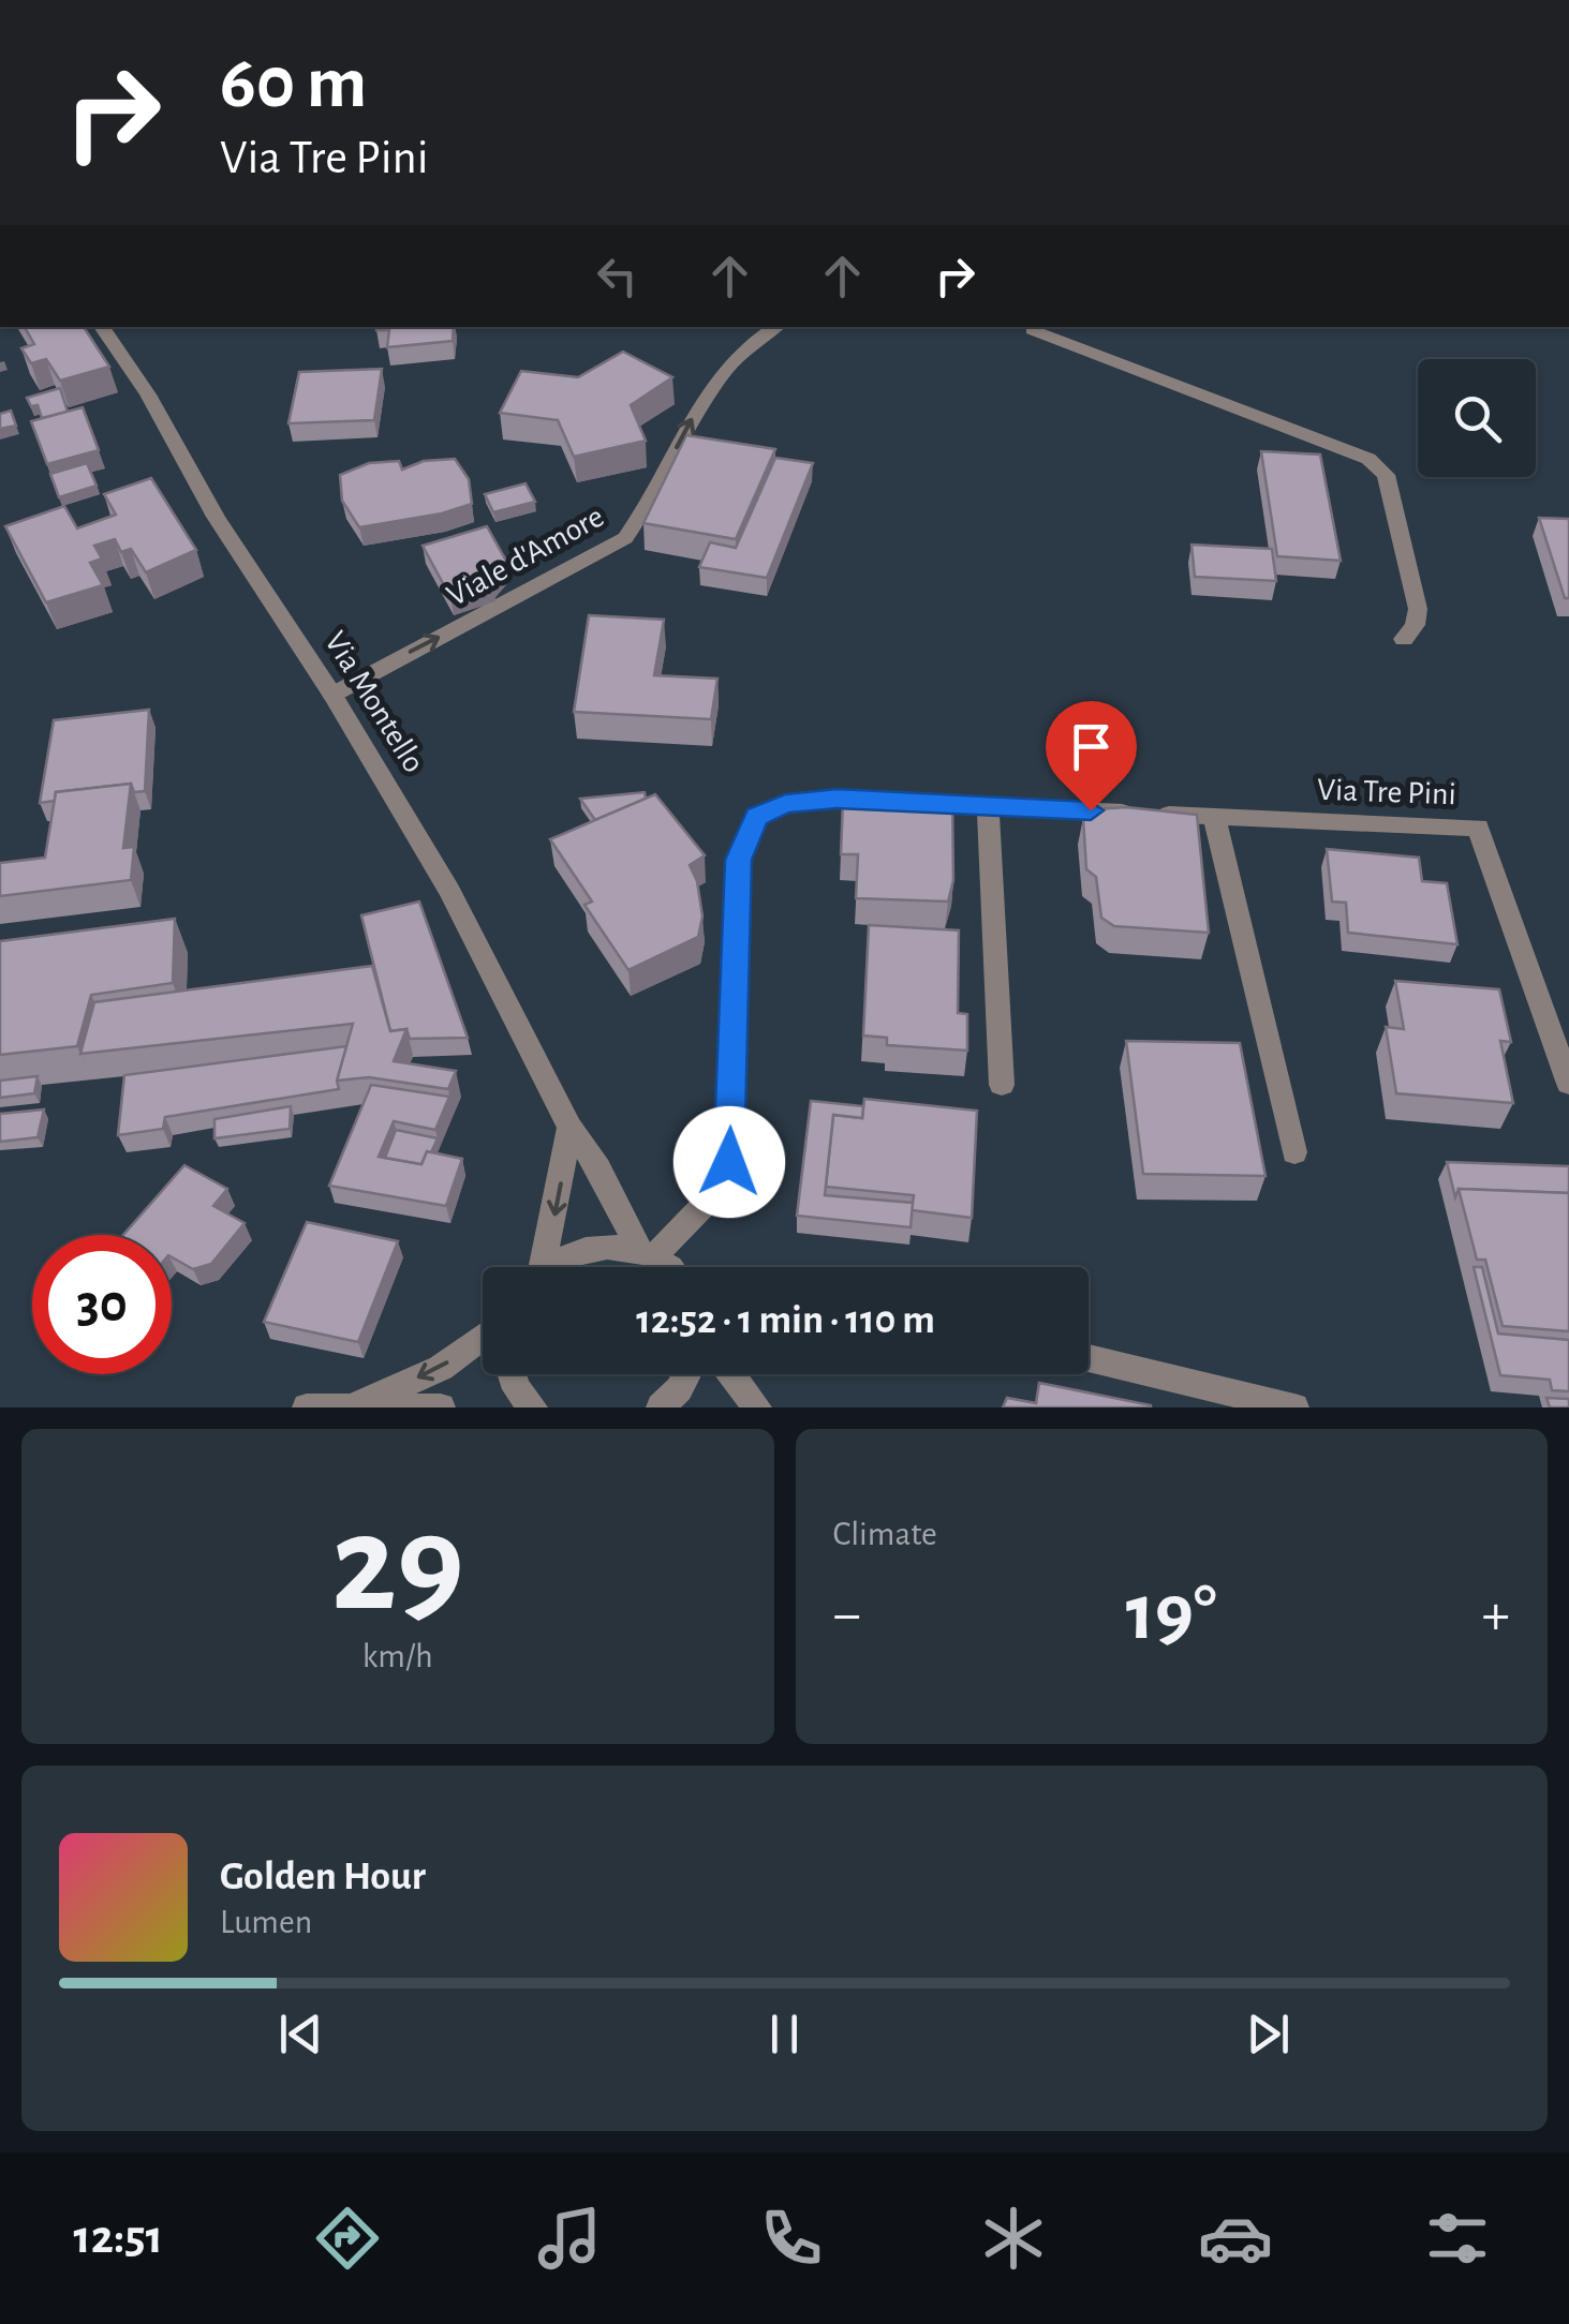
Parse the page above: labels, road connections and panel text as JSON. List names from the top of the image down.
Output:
{
  "streets": {
    "street": ["Viale d'Amore", "Via Montello", "Via Tre Pini"]
  },
  "crossings": [
    ["Viale d'Amore", "Via Montello"],
    ["Via Montello", "Via Tre Pini"]
  ],
  "one_way": ["Viale d'Amore"],
  "page": {
    "turn": ["60 m", "Via Tre Pini"],
    "limit": "30",
    "trip": "12:52 · 1 min · 110 m",
    "tile": [
      ["29", "km/h"],
      "Climate"
    ],
    "heat": ["−", "19°", "+"],
    "song": ["Golden Hour", "Lumen"],
    "tabs": "12:51"
  }
}
